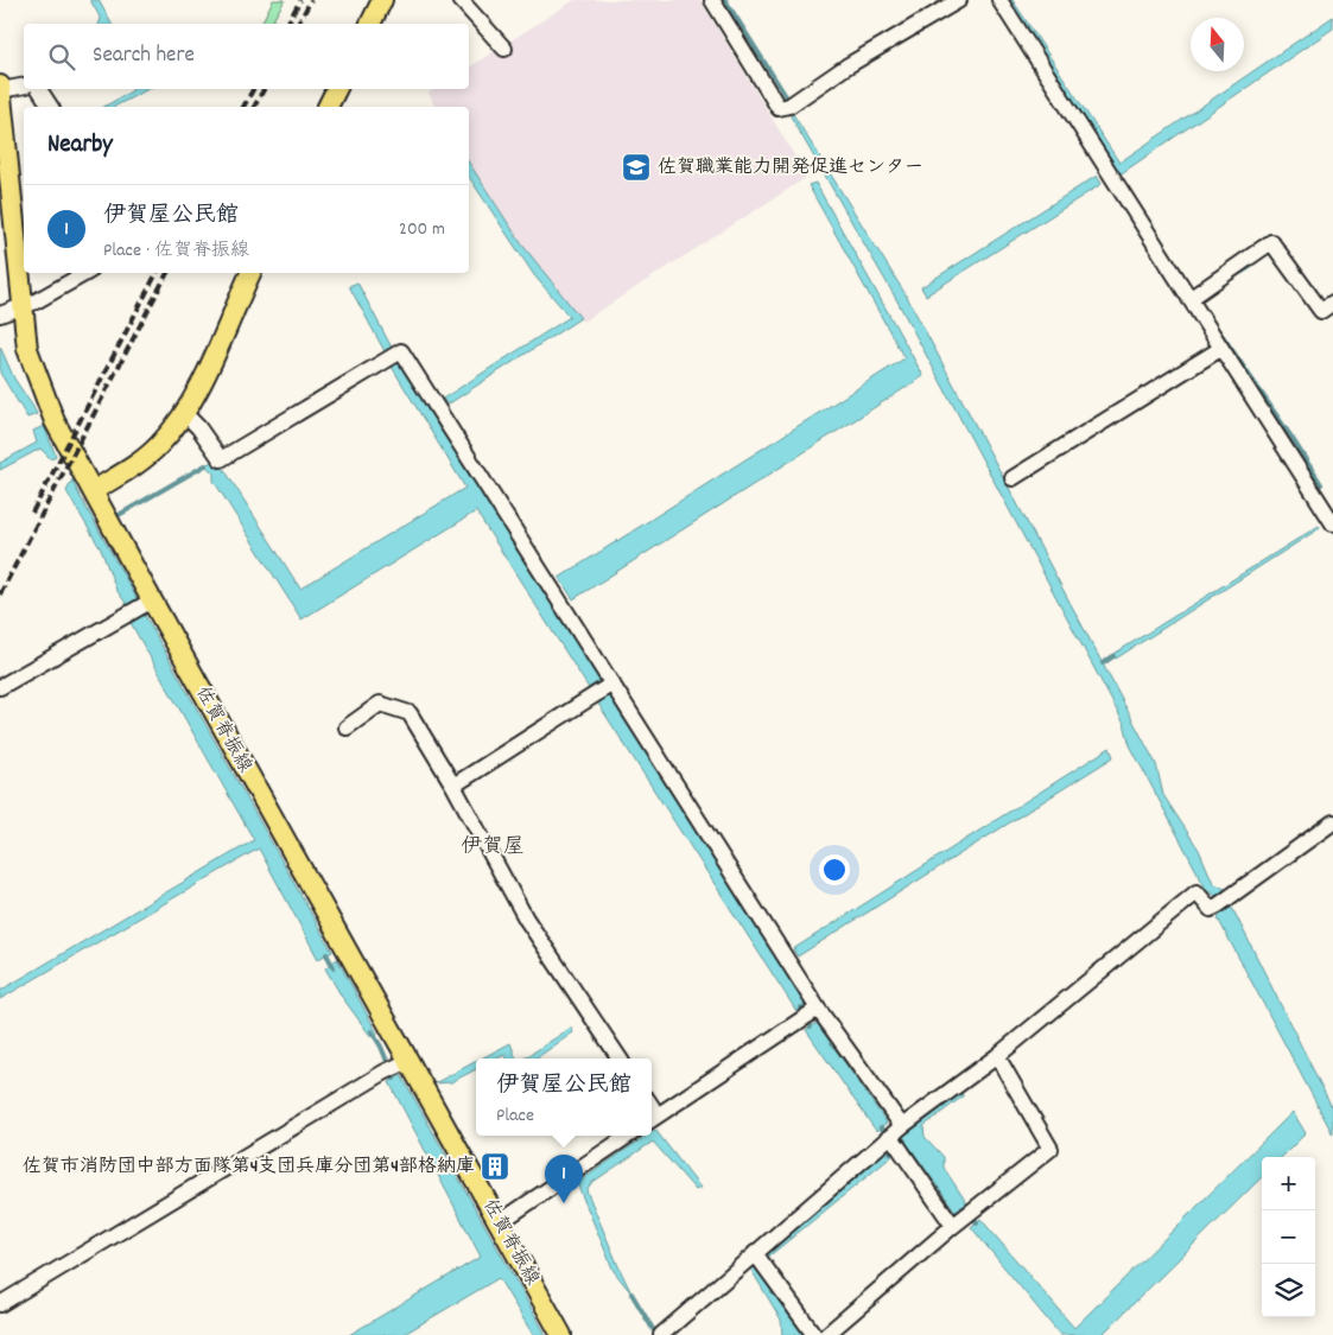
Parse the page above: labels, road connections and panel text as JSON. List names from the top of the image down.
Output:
{
  "streets": {
    "main road": ["佐賀脊振線"]
  },
  "districts": ["伊賀屋"],
  "places": {
    "school or university": ["佐賀職業能力開発促進センター"],
    "building": ["佐賀市消防団中部方面隊第4支団兵庫分団第4部格納庫"]
  },
  "north": "top",
  "page": {
    "search": "Search here",
    "heading": "Nearby",
    "list": [
      {
        "mark": "1",
        "name": "伊賀屋公民館",
        "note": "Place · 佐賀脊振線",
        "value": "200 m"
      }
    ],
    "popup": ["伊賀屋公民館", "Place"],
    "pins": "1",
    "map_buttons": ["+", "−"]
  }
}
